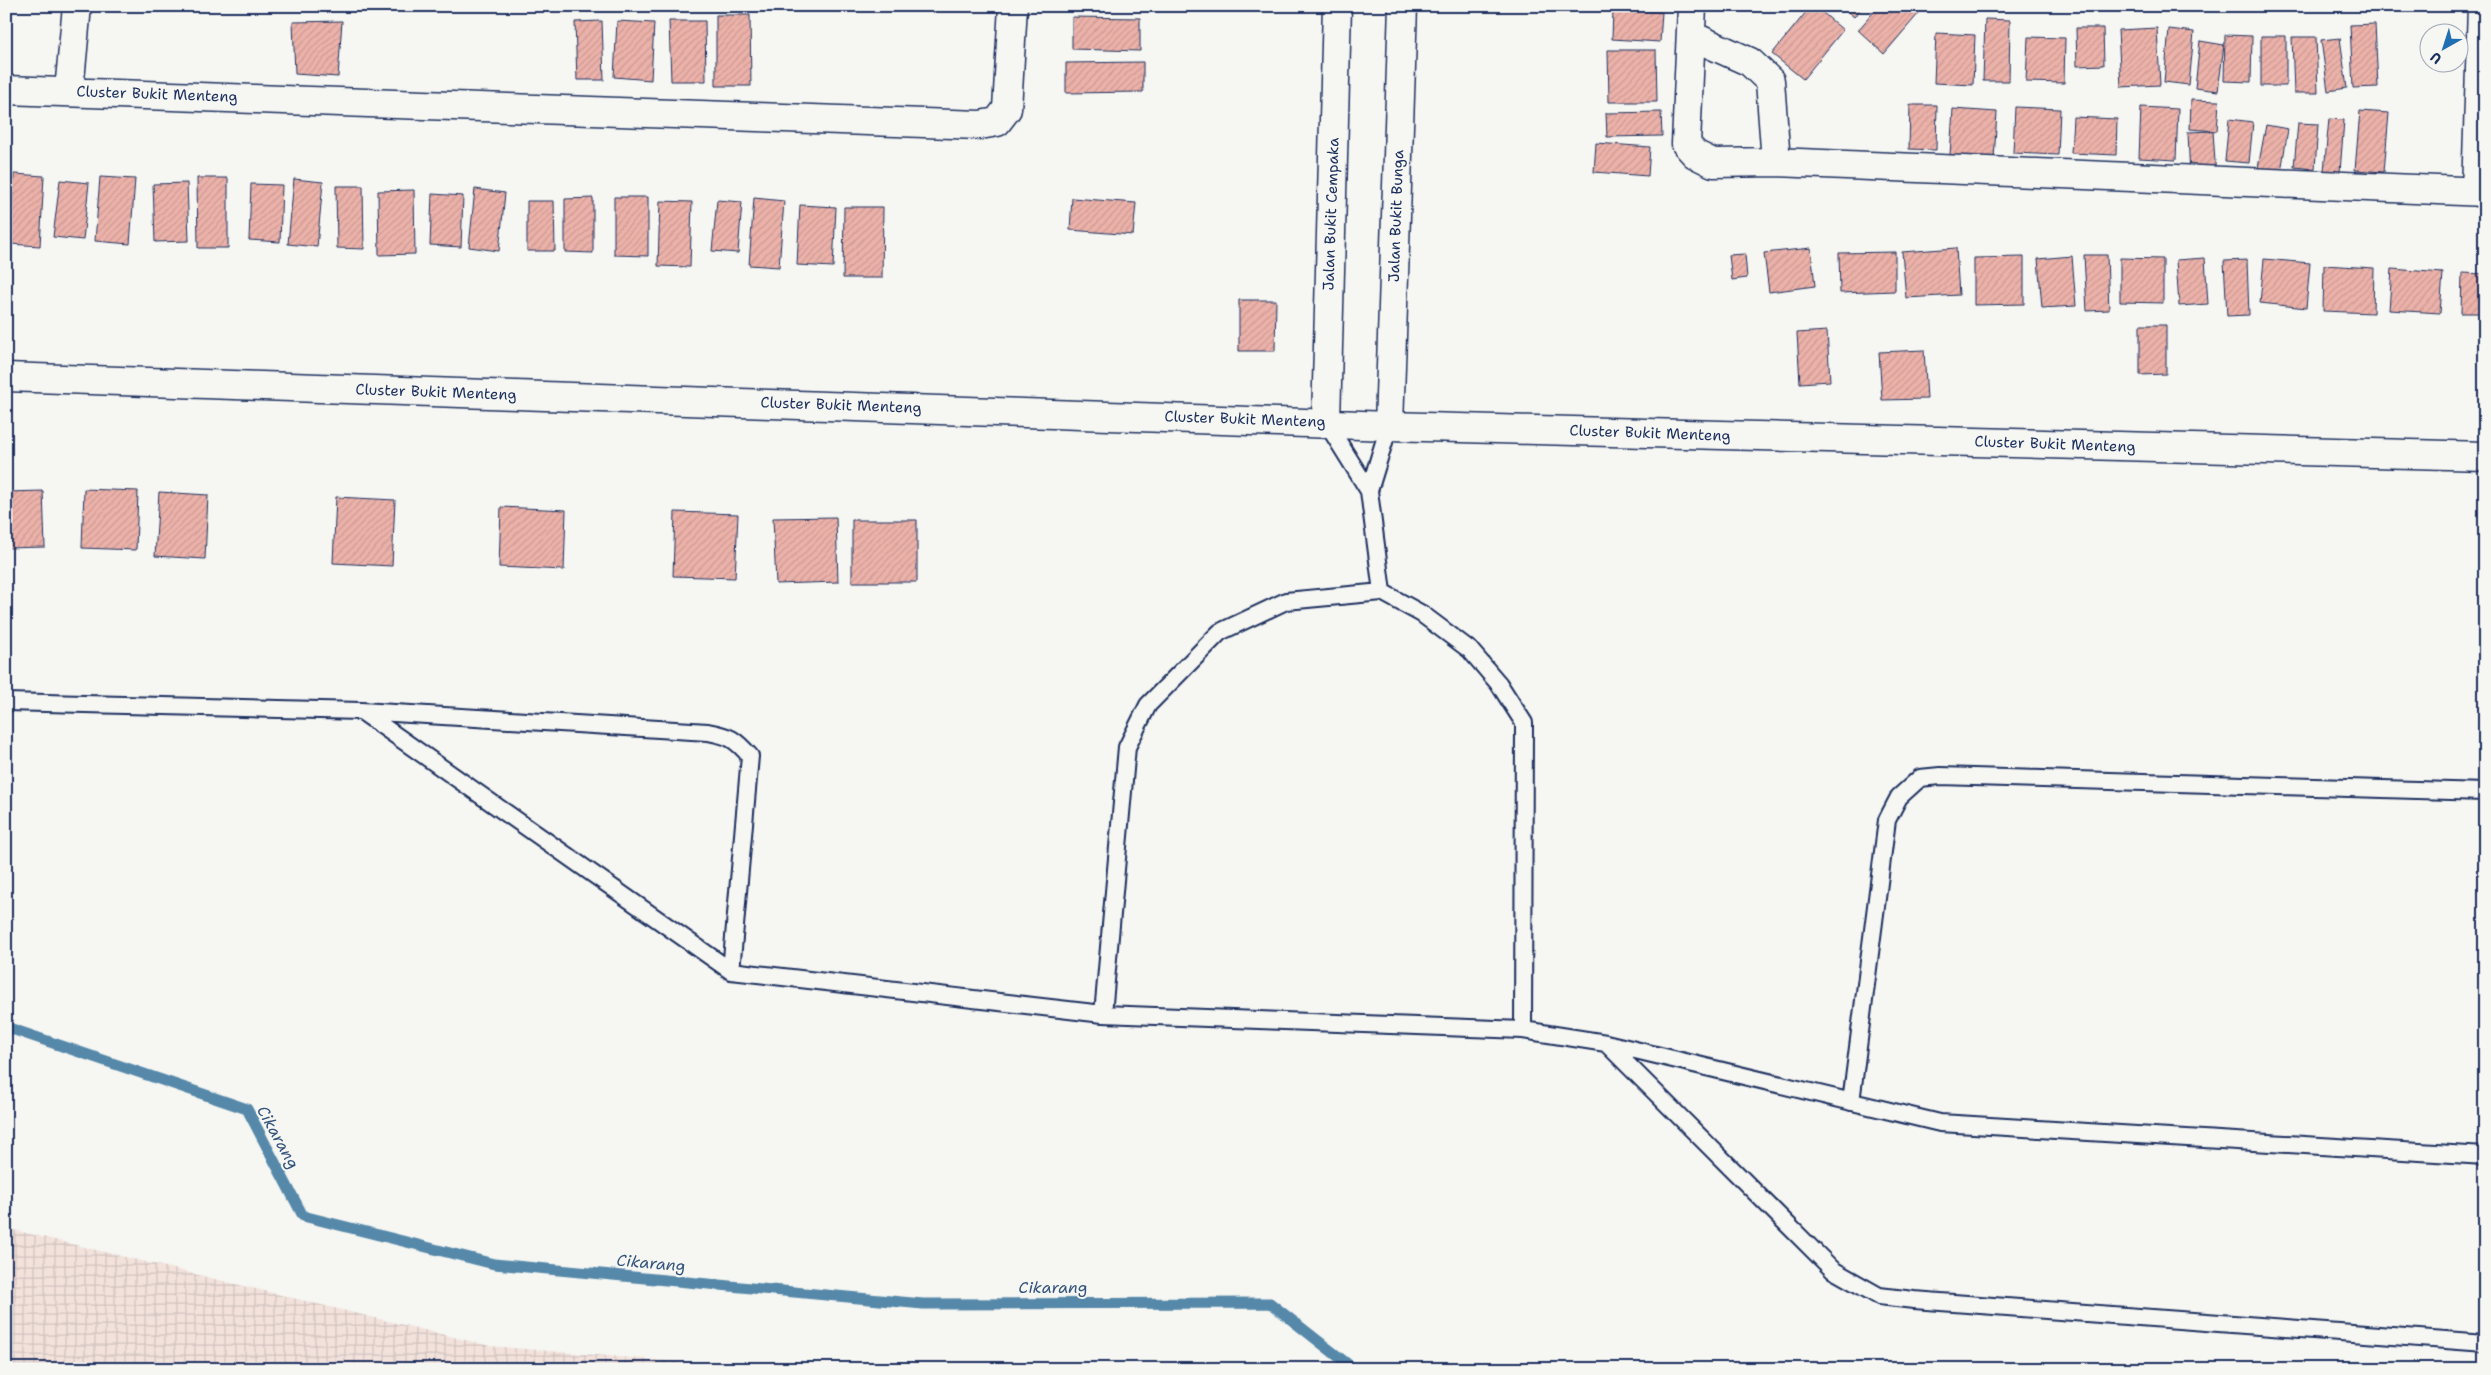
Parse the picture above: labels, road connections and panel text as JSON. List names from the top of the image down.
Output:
{
  "streets": {
    "street": ["Cluster Bukit Menteng", "Jalan Bukit Cempaka", "Jalan Bukit Bunga"]
  },
  "crossings": [
    ["Cluster Bukit Menteng", "Jalan Bukit Cempaka"],
    ["Cluster Bukit Menteng", "Jalan Bukit Bunga"]
  ],
  "water": ["Cikarang"],
  "north": "bottom left"
}
